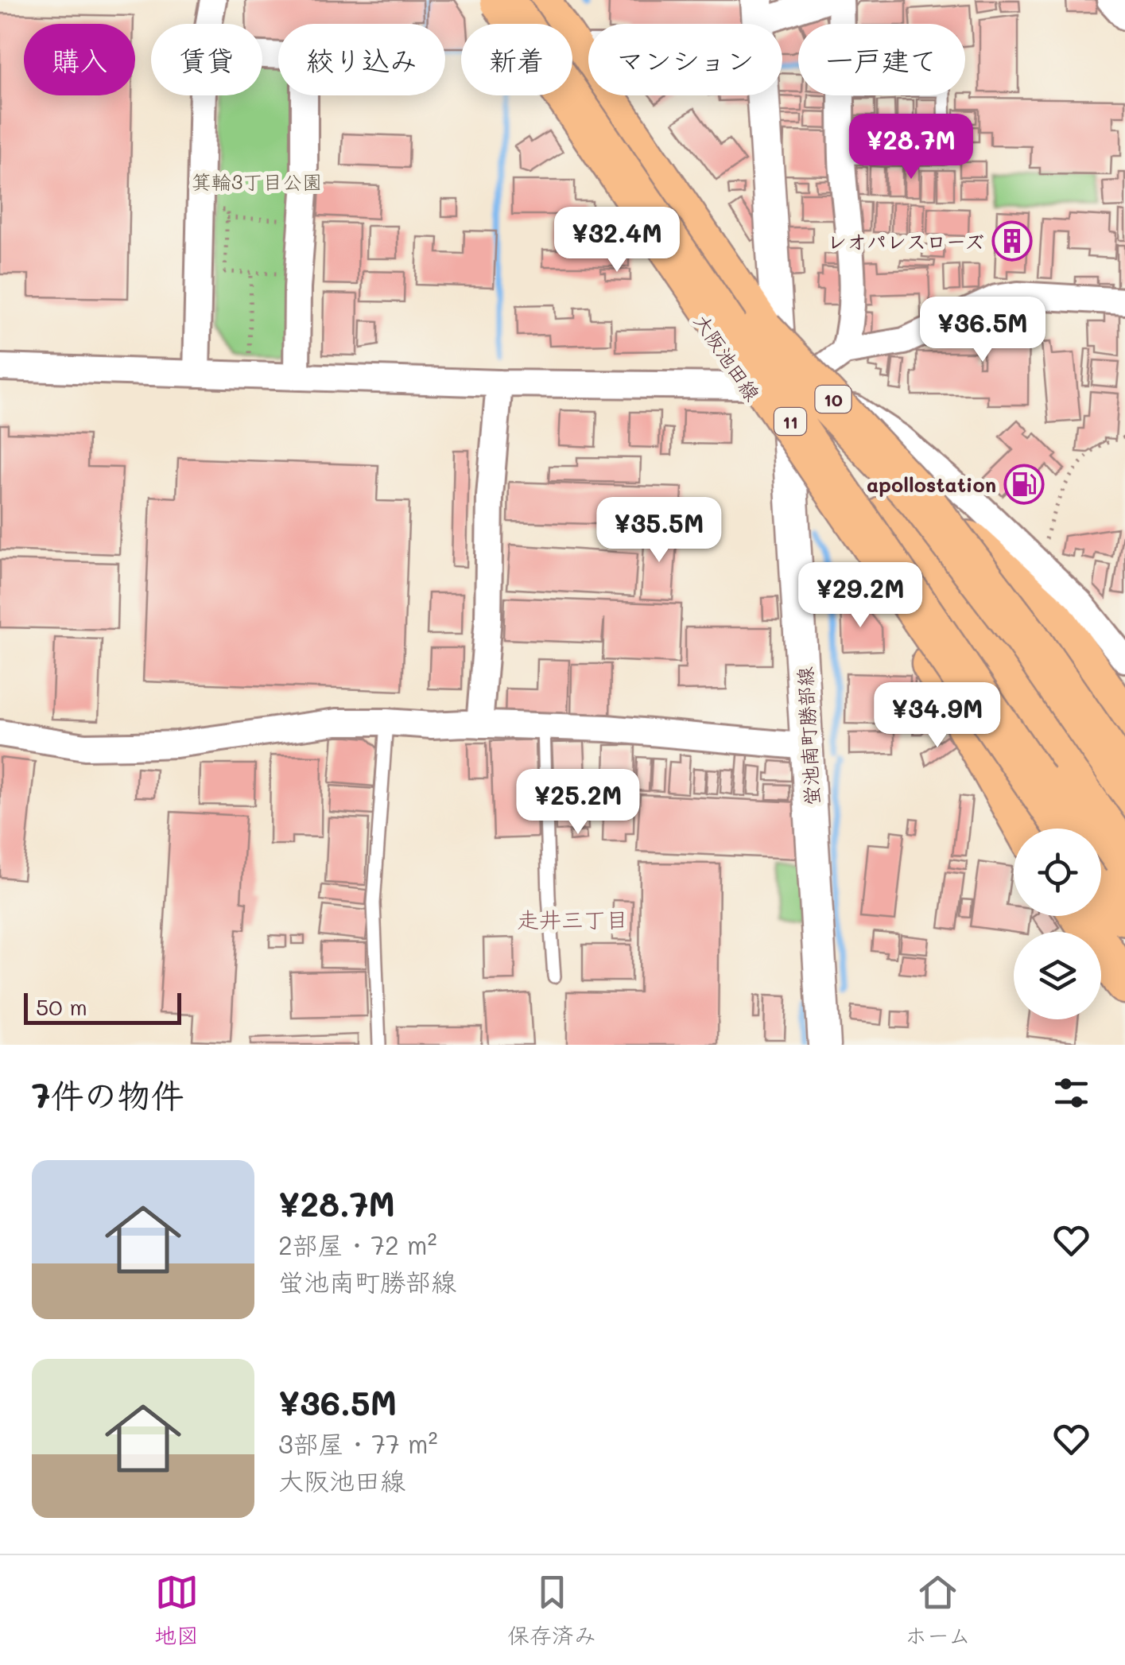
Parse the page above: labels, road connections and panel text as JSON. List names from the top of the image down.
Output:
{
  "streets": {
    "highway": ["11"],
    "main road": ["大阪池田線", "10"],
    "street": ["蛍池南町勝部線"]
  },
  "crossings": [
    ["大阪池田線", "蛍池南町勝部線"],
    ["10", "11"],
    ["10", "蛍池南町勝部線"],
    ["11", "蛍池南町勝部線"]
  ],
  "districts": ["走井三丁目"],
  "parks": ["箕輪3丁目公園"],
  "places": {
    "building": ["レオパレスローズ"],
    "fuel station": ["apollostation"]
  },
  "scale_bar": "50 m",
  "page": {
    "chip": [
      "購入",
      "賃貸",
      "絞り込み",
      "新着",
      "マンション",
      "一戸建て"
    ],
    "price": [
      "¥28.7M",
      "¥32.4M",
      "¥36.5M",
      "¥35.5M",
      "¥29.2M",
      "¥34.9M",
      "¥25.2M"
    ],
    "scale": "50 m",
    "heading": "7件の物件",
    "list": [
      {
        "name": "¥28.7M",
        "note": "2部屋 · 72 m² · 蛍池南町勝部線"
      },
      {
        "name": "¥36.5M",
        "note": "3部屋 · 77 m² · 大阪池田線"
      }
    ],
    "tabs": ["地図", "保存済み", "ホーム"]
  }
}
